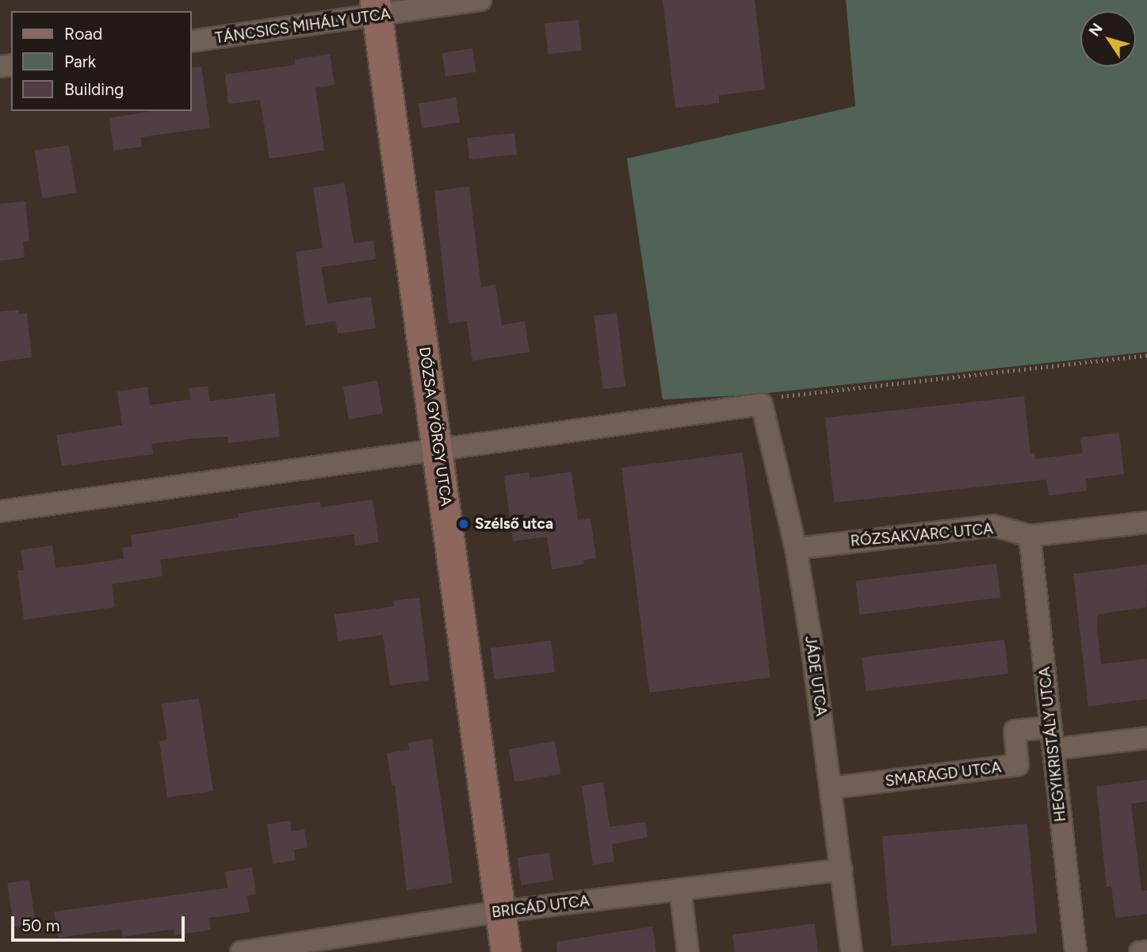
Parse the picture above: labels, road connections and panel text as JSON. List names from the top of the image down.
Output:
{
  "streets": {
    "street": [
      "TÁNCSICS MIHÁLY UTCA",
      "DÓZSA GYÖRGY UTCA",
      "RÓZSAKVARC UTCA",
      "JÁDE UTCA",
      "HEGYIKRISTÁLY UTCA",
      "SMARAGD UTCA",
      "BRIGÁD UTCA"
    ]
  },
  "crossings": [
    ["TÁNCSICS MIHÁLY UTCA", "DÓZSA GYÖRGY UTCA"],
    ["DÓZSA GYÖRGY UTCA", "BRIGÁD UTCA"],
    ["RÓZSAKVARC UTCA", "JÁDE UTCA"],
    ["RÓZSAKVARC UTCA", "HEGYIKRISTÁLY UTCA"],
    ["JÁDE UTCA", "SMARAGD UTCA"],
    ["JÁDE UTCA", "BRIGÁD UTCA"],
    ["HEGYIKRISTÁLY UTCA", "SMARAGD UTCA"]
  ],
  "places": ["Szélső utca"],
  "legend": ["Road", "Park", "Building"],
  "scale_bar": "50 m",
  "north": "top left"
}
